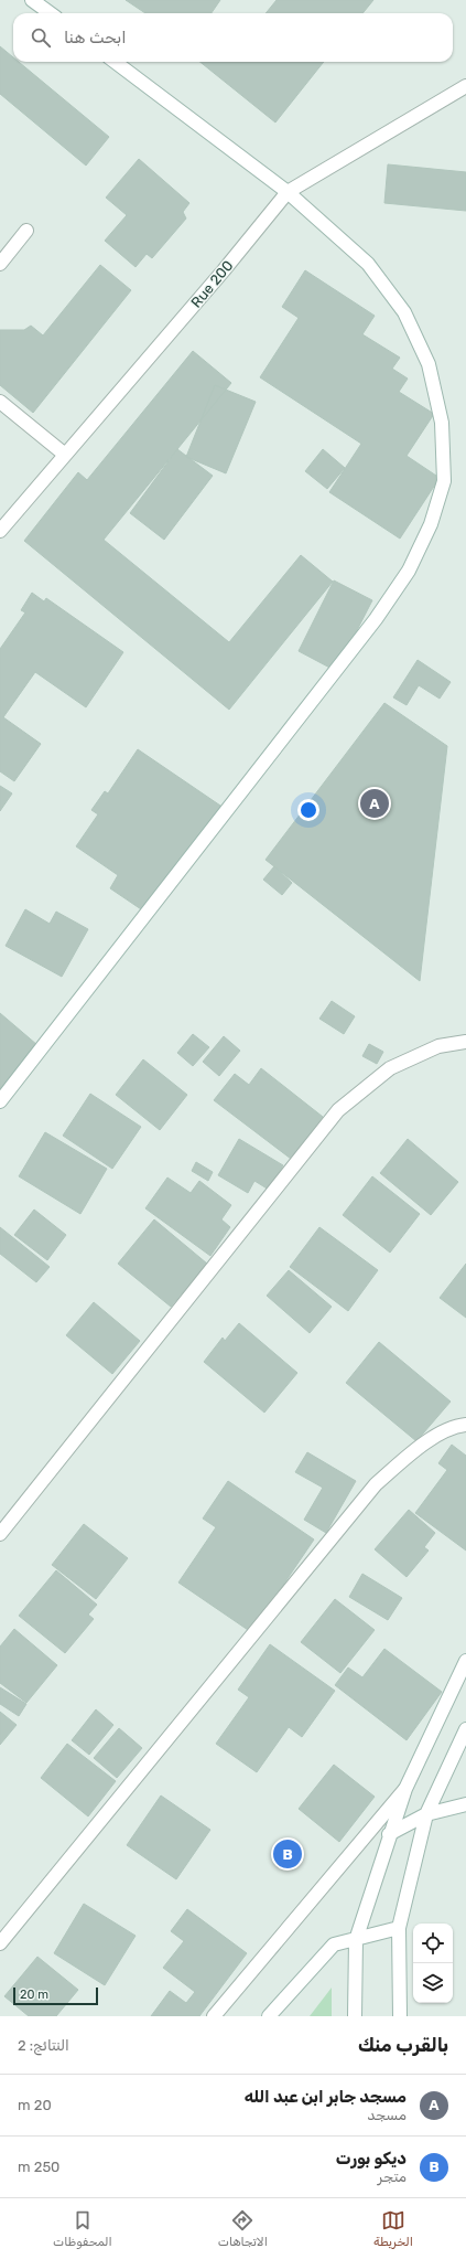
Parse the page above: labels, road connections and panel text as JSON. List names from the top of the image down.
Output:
{
  "streets": {
    "street": ["Rue 200"]
  },
  "scale_bar": "20 m",
  "page": {
    "search": "ابحث هنا",
    "pins": ["A", "B"],
    "scale": "20 m",
    "heading": ["بالقرب منك", "النتائج: 2"],
    "list": [
      {
        "mark": "A",
        "name": "مسجد جابر ابن عبد الله",
        "note": "مسجد",
        "value": "20 m"
      },
      {
        "mark": "B",
        "name": "ديكو بورت",
        "note": "متجر",
        "value": "250 m"
      }
    ],
    "nav": ["الخريطة", "الاتجاهات", "المحفوظات"]
  }
}
